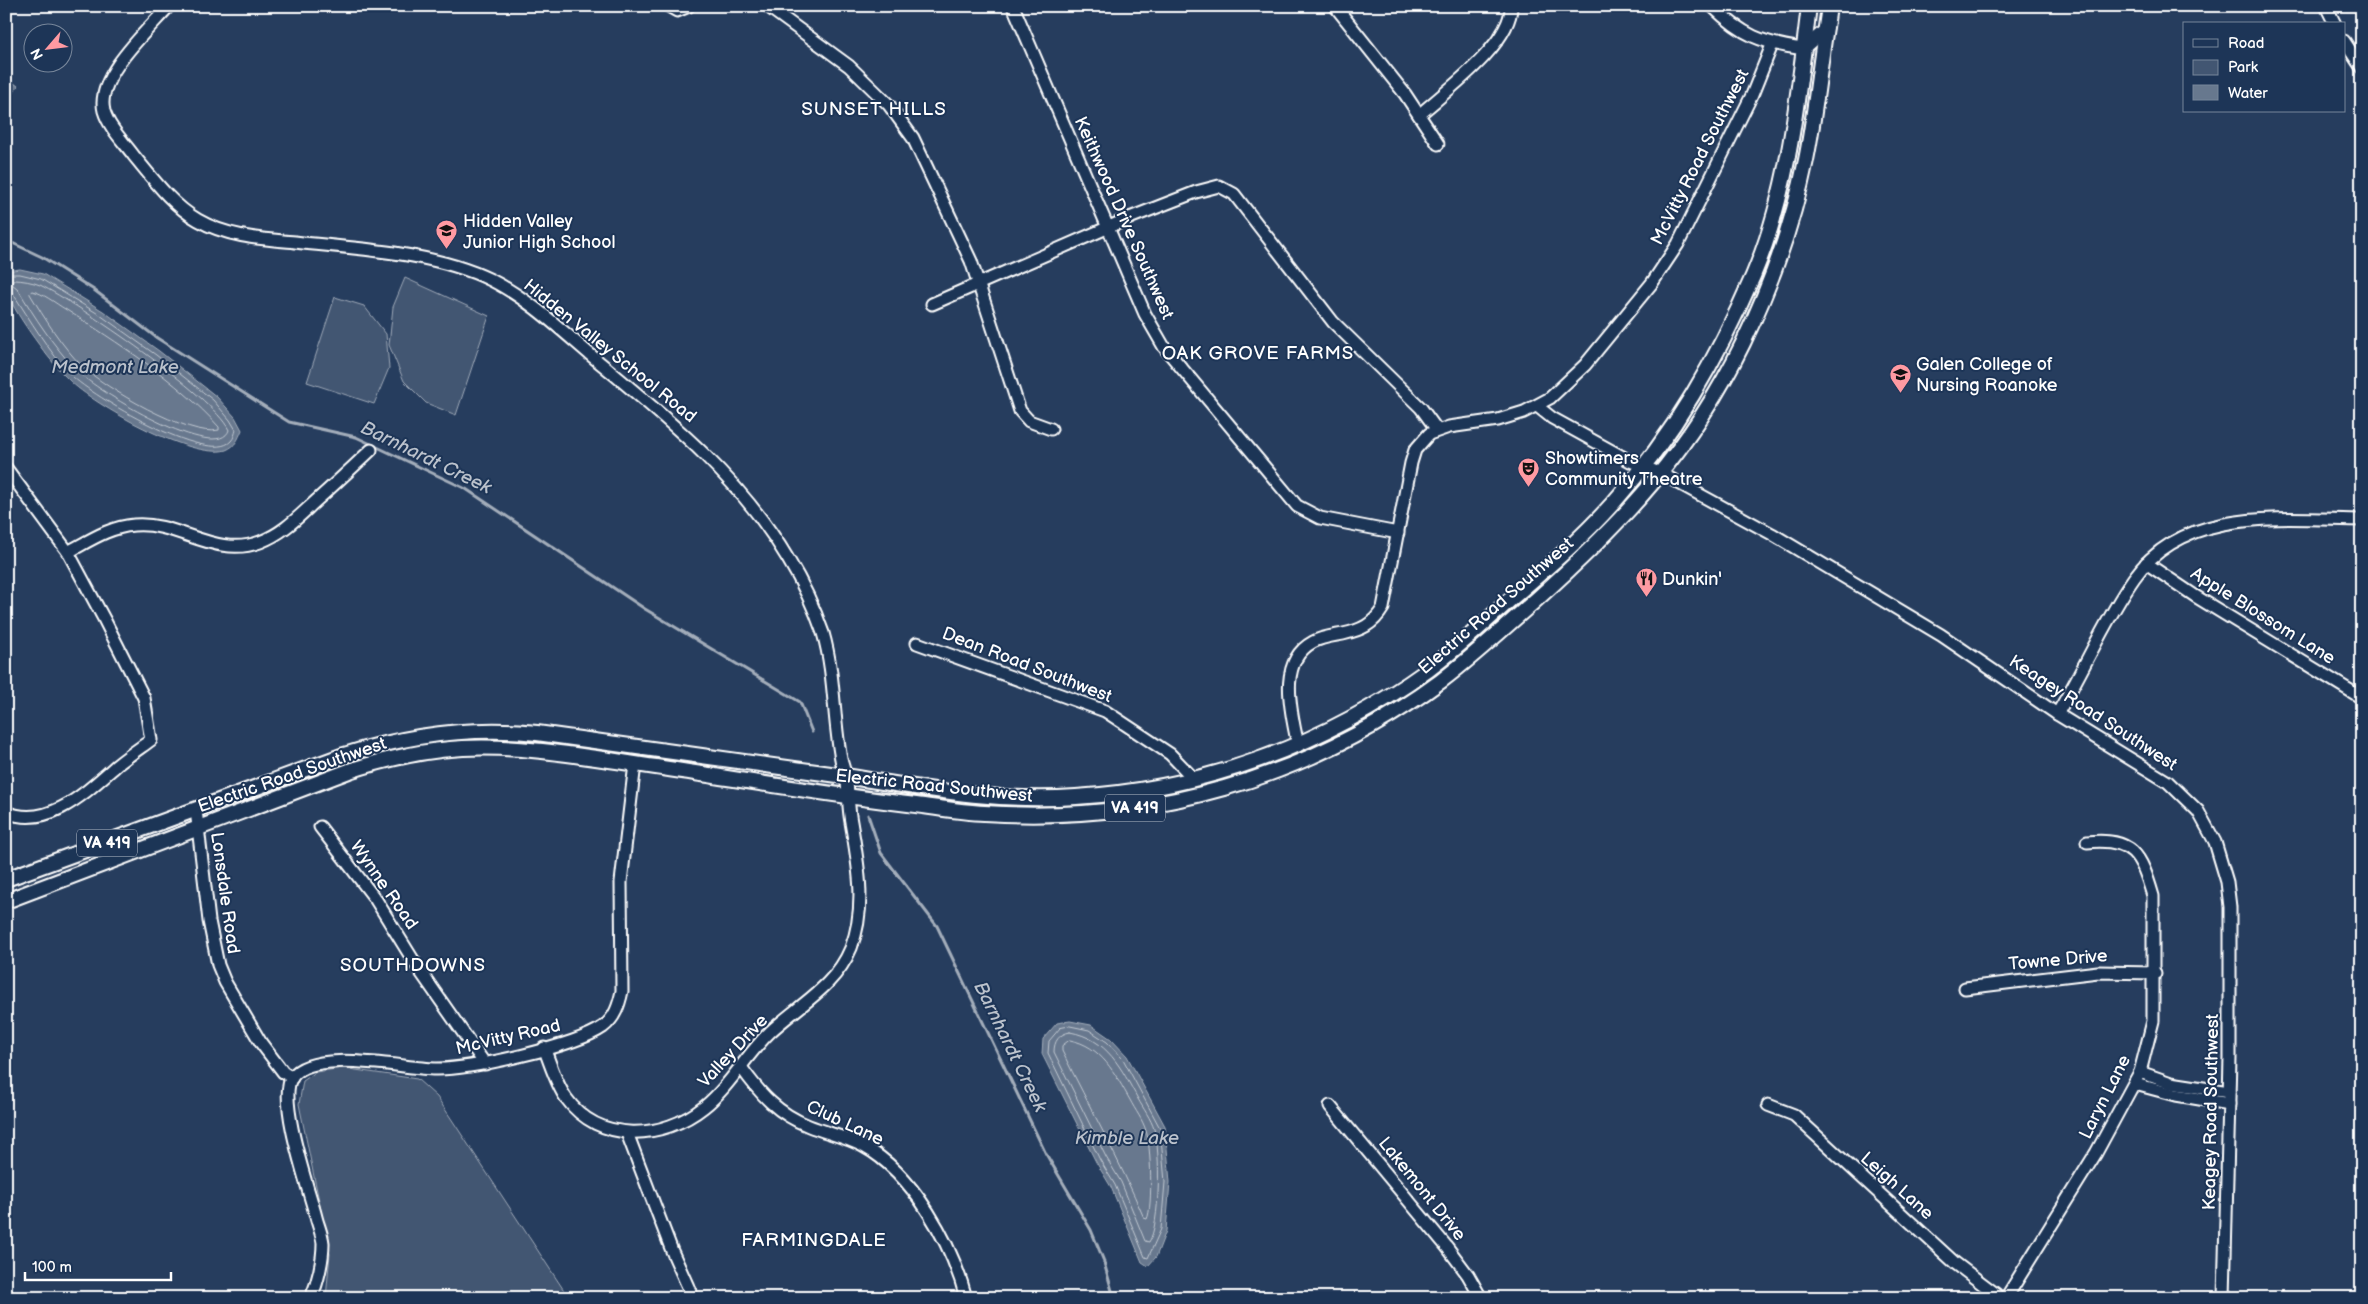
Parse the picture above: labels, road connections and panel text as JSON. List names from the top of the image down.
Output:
{
  "streets": {
    "main road": ["Electric Road Southwest", "VA 419"],
    "street": [
      "McVitty Road Southwest",
      "Keithwood Drive Southwest",
      "Hidden Valley School Road",
      "Apple Blossom Lane",
      "Dean Road Southwest",
      "Keagey Road Southwest",
      "Wynne Road",
      "Lonsdale Road",
      "Towne Drive",
      "McVitty Road",
      "Valley Drive",
      "Laryn Lane",
      "Club Lane",
      "Leigh Lane",
      "Lakemont Drive"
    ]
  },
  "crossings": [
    ["McVitty Road Southwest", "Keagey Road Southwest"],
    ["Hidden Valley School Road", "Electric Road Southwest"],
    ["Hidden Valley School Road", "Valley Drive"],
    ["Electric Road Southwest", "Dean Road Southwest"],
    ["Electric Road Southwest", "Keagey Road Southwest"],
    ["Electric Road Southwest", "Lonsdale Road"],
    ["Electric Road Southwest", "McVitty Road"],
    ["Electric Road Southwest", "Valley Drive"],
    ["Wynne Road", "McVitty Road"],
    ["Lonsdale Road", "McVitty Road"],
    ["Towne Drive", "Laryn Lane"],
    ["McVitty Road", "Valley Drive"],
    ["Valley Drive", "Club Lane"]
  ],
  "districts": [
    "SUNSET HILLS",
    "OAK GROVE FARMS",
    "SOUTHDOWNS",
    "FARMINGDALE"
  ],
  "water": ["Medmont Lake", "Barnhardt Creek", "Kimble Lake"],
  "places": {
    "school or university": ["Hidden Valley Junior High School", "Galen College of Nursing Roanoke"],
    "theatre": ["Showtimers Community Theatre"],
    "restaurant": ["Dunkin'"]
  },
  "legend": ["Road", "Park", "Water"],
  "scale_bar": "100 m",
  "north": "bottom left"
}
